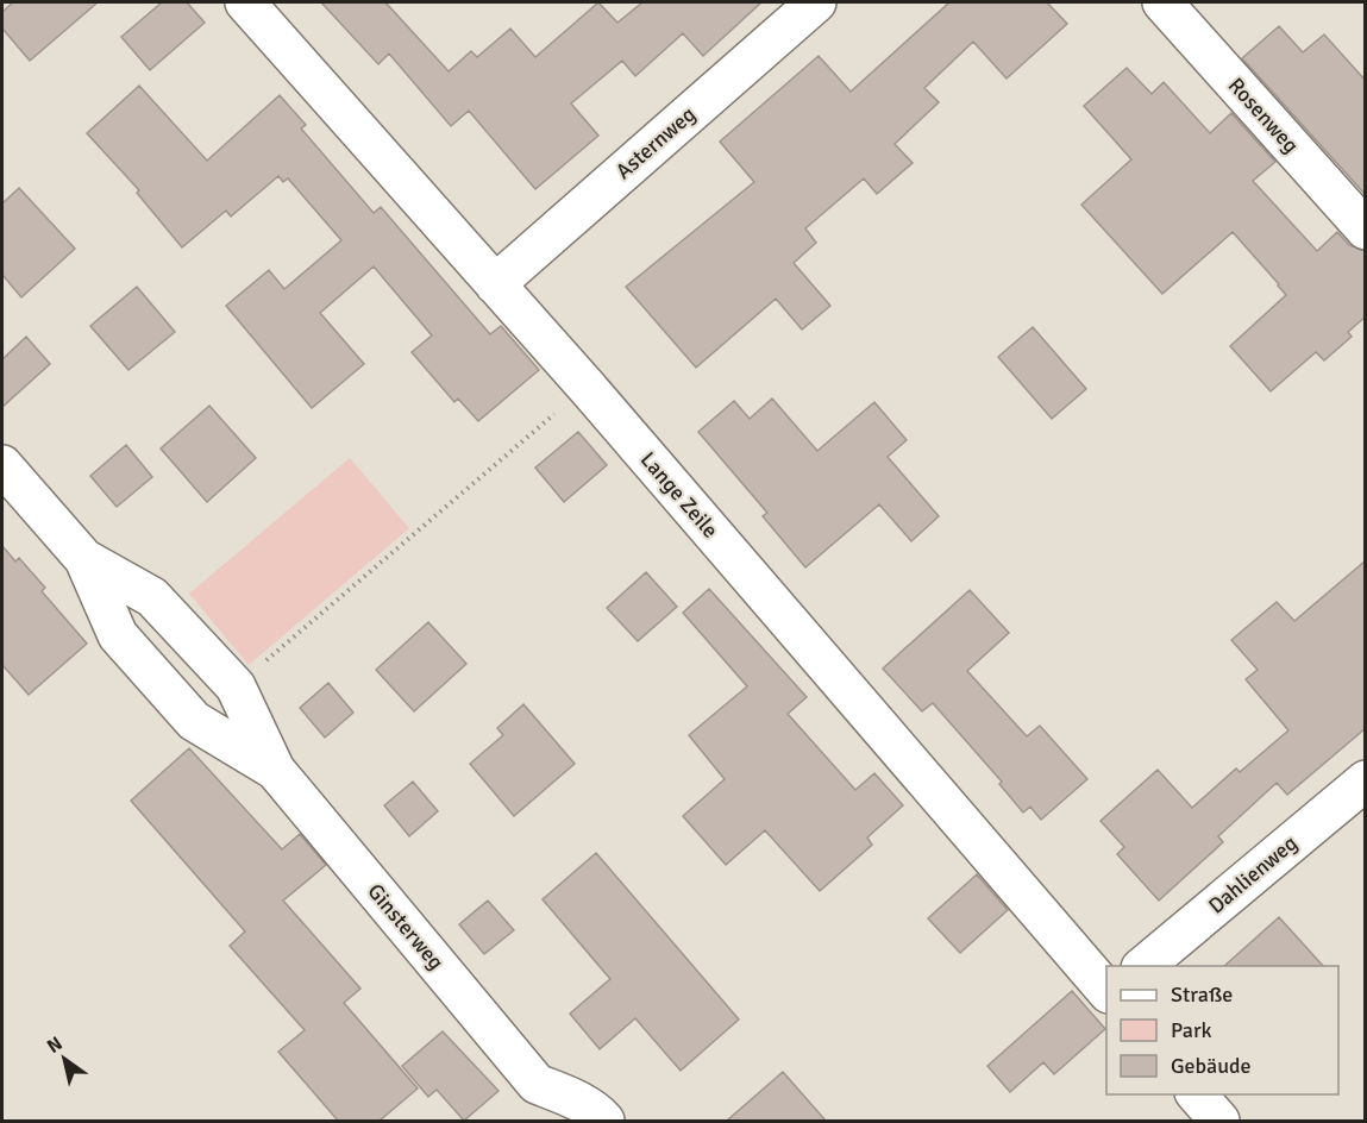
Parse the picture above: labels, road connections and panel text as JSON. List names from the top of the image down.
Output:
{
  "streets": {
    "street": [
      "Rosenweg",
      "Asternweg",
      "Lange Zeile",
      "Dahlienweg",
      "Ginsterweg"
    ]
  },
  "crossings": [
    ["Asternweg", "Lange Zeile"]
  ],
  "legend": ["Straße", "Park", "Gebäude"],
  "north": "top left"
}
